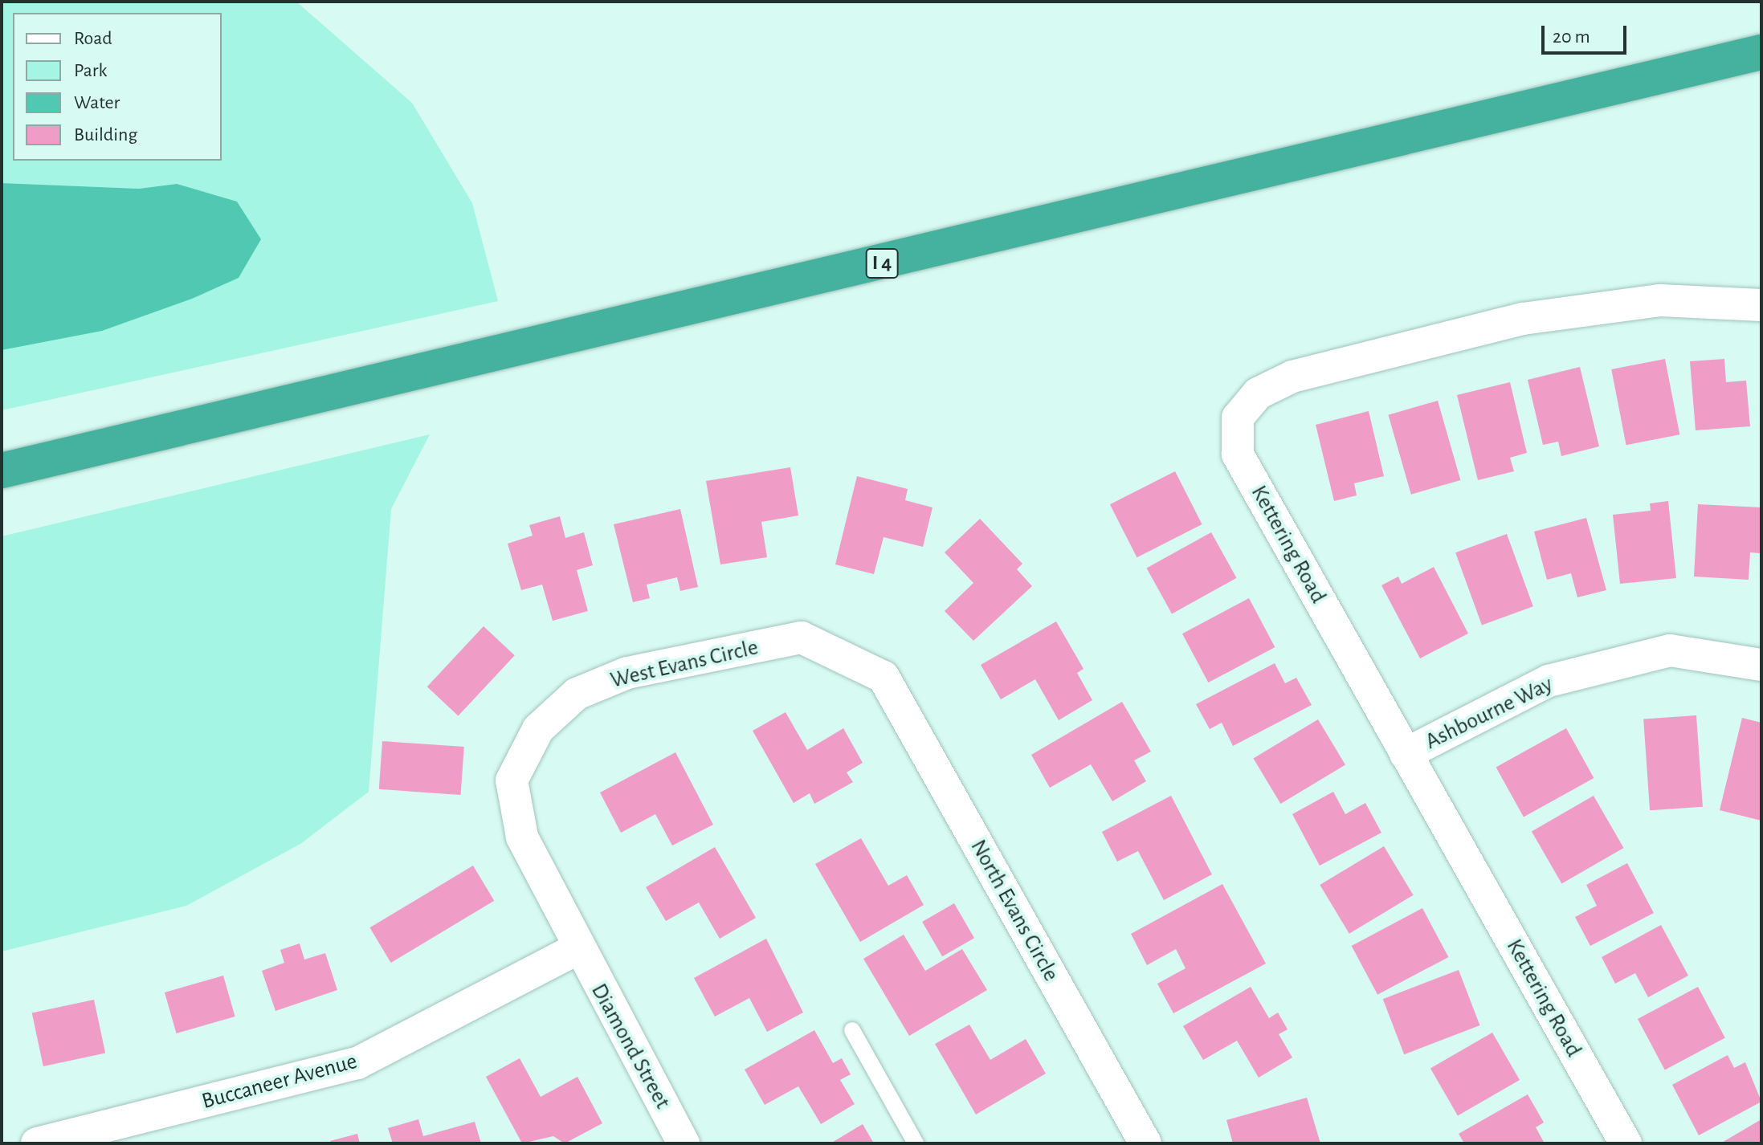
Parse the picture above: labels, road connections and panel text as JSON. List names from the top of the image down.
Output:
{
  "streets": {
    "highway": ["I 4"],
    "street": [
      "Kettering Road",
      "West Evans Circle",
      "Ashbourne Way",
      "North Evans Circle",
      "Diamond Street",
      "Buccaneer Avenue"
    ]
  },
  "crossings": [
    ["Kettering Road", "Ashbourne Way"],
    ["West Evans Circle", "North Evans Circle"],
    ["West Evans Circle", "Diamond Street"],
    ["West Evans Circle", "Buccaneer Avenue"],
    ["Diamond Street", "Buccaneer Avenue"]
  ],
  "legend": [
    "Road",
    "Park",
    "Water",
    "Building"
  ],
  "scale_bar": "20 m"
}
